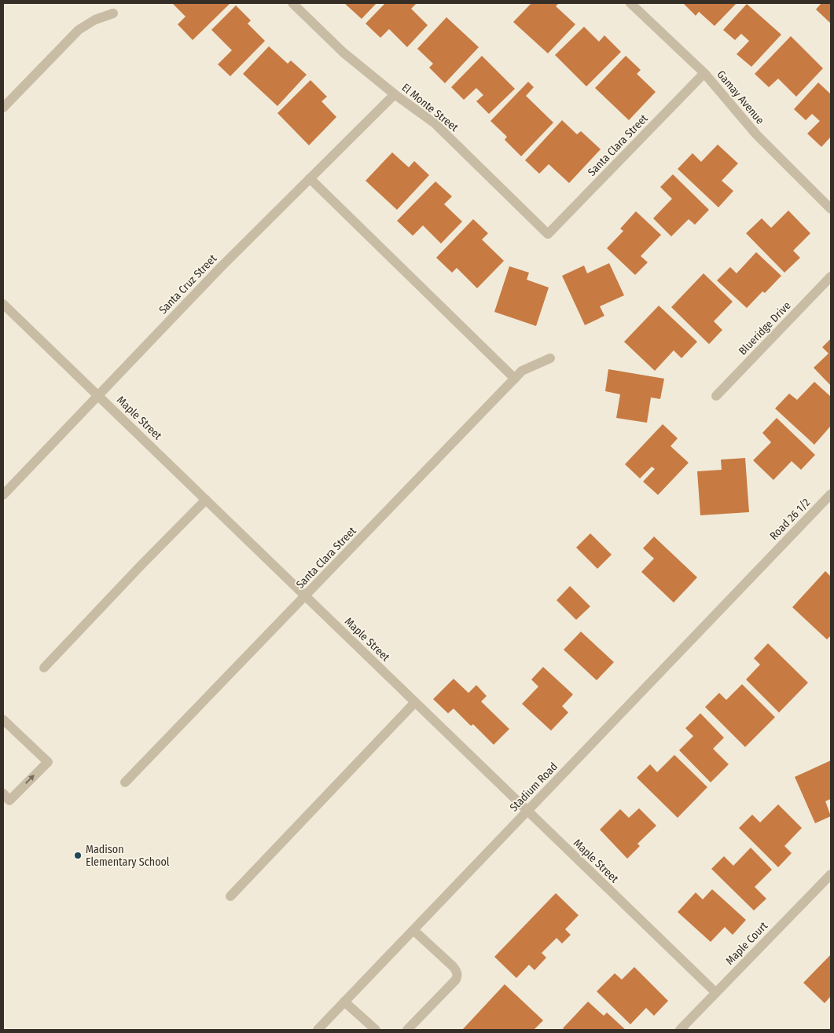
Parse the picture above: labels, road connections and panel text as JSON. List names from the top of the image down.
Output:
{
  "streets": {
    "street": [
      "Gamay Avenue",
      "El Monte Street",
      "Santa Clara Street",
      "Santa Cruz Street",
      "Blueridge Drive",
      "Maple Street",
      "Road 26 1/2",
      "Stadium Road",
      "Maple Court"
    ]
  },
  "crossings": [
    ["Gamay Avenue", "Santa Clara Street"],
    ["El Monte Street", "Santa Clara Street"],
    ["El Monte Street", "Santa Cruz Street"],
    ["Santa Clara Street", "Maple Street"],
    ["Santa Cruz Street", "Maple Street"],
    ["Maple Street", "Stadium Road"],
    ["Maple Street", "Maple Court"],
    ["Road 26 1/2", "Stadium Road"]
  ],
  "places": ["Madison Elementary School"]
}
